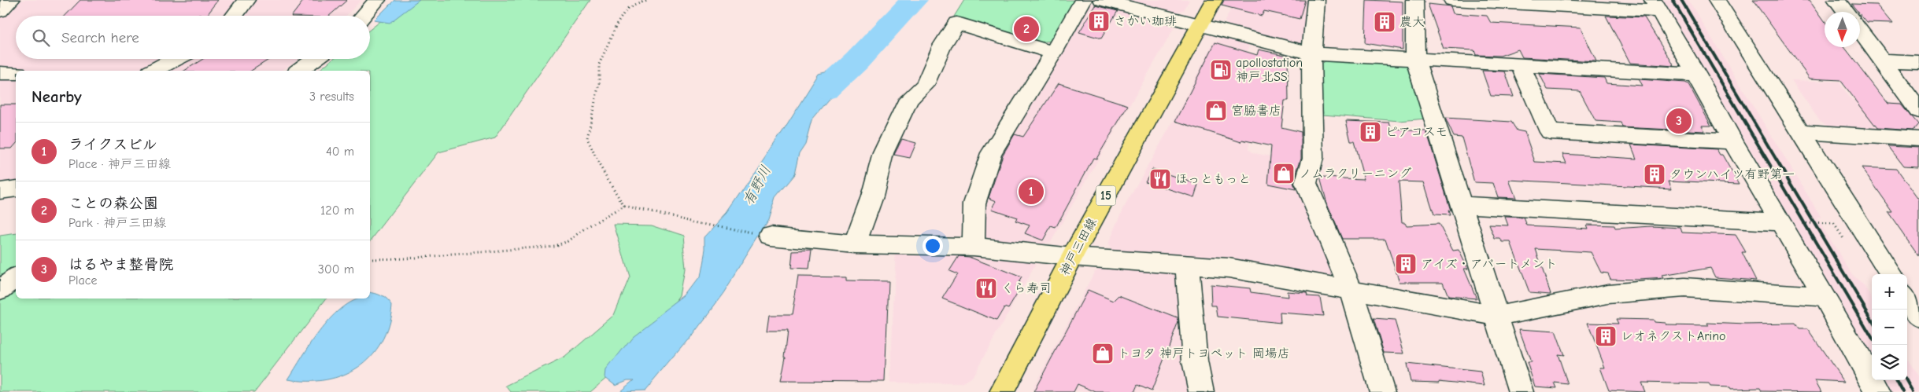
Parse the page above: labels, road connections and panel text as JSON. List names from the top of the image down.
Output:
{
  "streets": {
    "main road": ["15", "神戸三田線"]
  },
  "water": ["有野川"],
  "places": {
    "building": [
      "さかい珈琲",
      "農大",
      "ピアコスモ",
      "タウンハイツ有野第一",
      "アイズ・アパートメント",
      "レオネクストArino"
    ],
    "fuel station": ["apollostation 神戸北SS"],
    "shop": ["宮脇書店", "ノムラクリーニング", "トヨタ 神戸トヨペット 岡場店"],
    "restaurant": ["ほっともっと", "くら寿司"]
  },
  "north": "bottom",
  "page": {
    "pins": ["2", "3", "1"],
    "search": "Search here",
    "heading": ["Nearby", "3 results"],
    "list": [
      {
        "mark": "1",
        "name": "ライクスビル",
        "note": "Place · 神戸三田線",
        "value": "40 m"
      },
      {
        "mark": "2",
        "name": "ことの森公園",
        "note": "Park · 神戸三田線",
        "value": "120 m"
      },
      {
        "mark": "3",
        "name": "はるやま整骨院",
        "note": "Place",
        "value": "300 m"
      }
    ],
    "map_buttons": ["+", "−"]
  }
}
